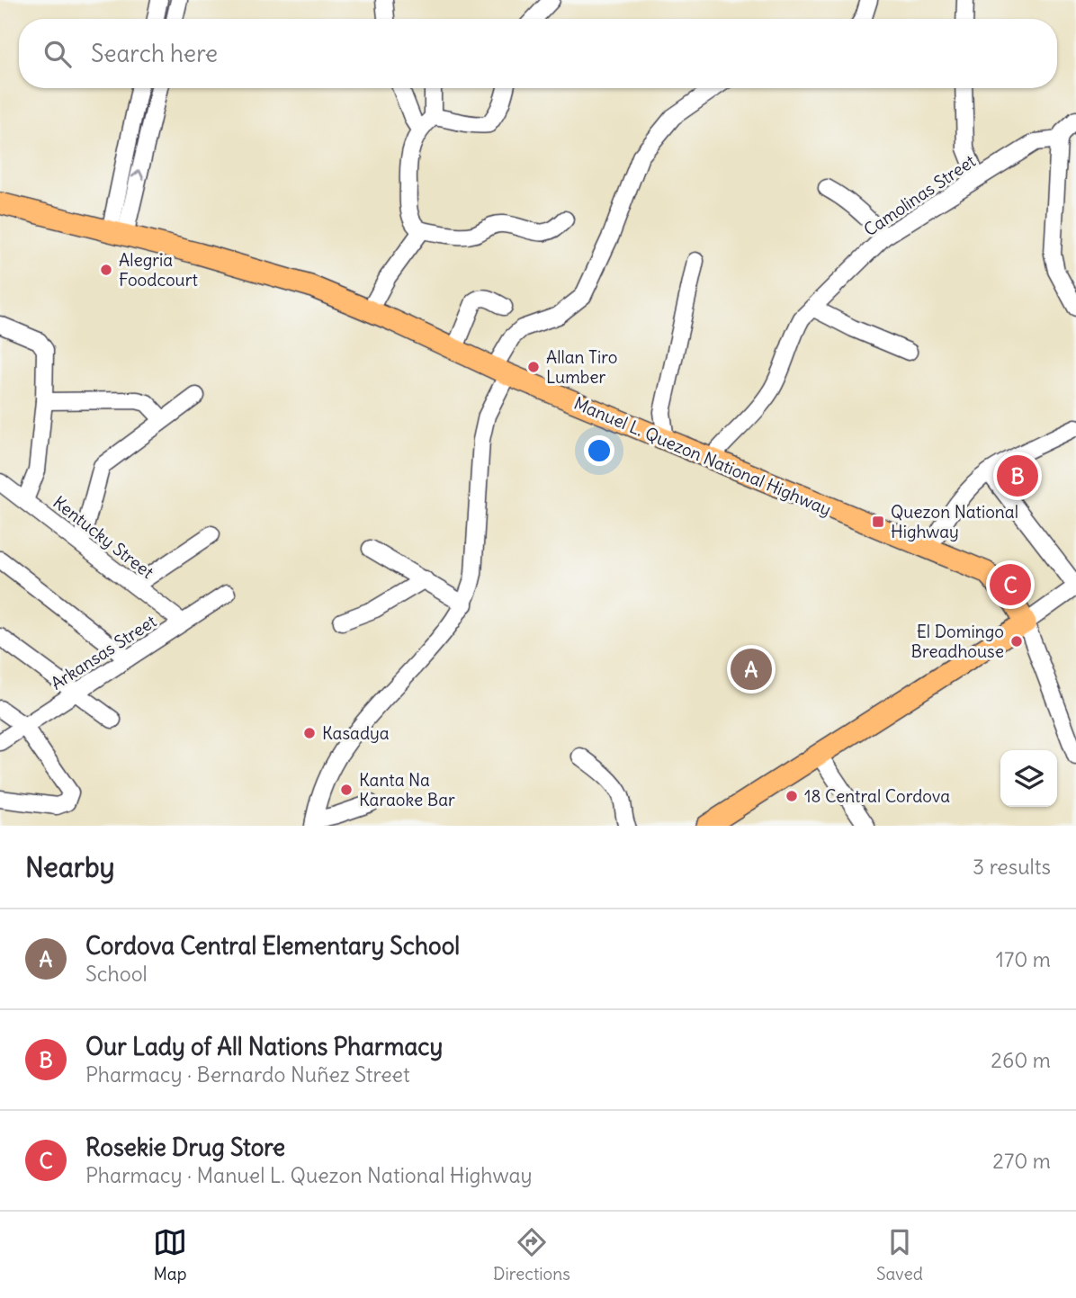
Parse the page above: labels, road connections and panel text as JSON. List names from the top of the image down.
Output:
{
  "streets": {
    "main road": ["Manuel L. Quezon National Highway"],
    "street": ["Camolinas Street", "Kentucky Street", "Arkansas Street"]
  },
  "crossings": [
    ["Camolinas Street", "Manuel L. Quezon National Highway"],
    ["Kentucky Street", "Arkansas Street"]
  ],
  "places": {
    "other": [
      "Alegria Foodcourt",
      "Allan Tiro Lumber",
      "El Domingo Breadhouse",
      "Kasadya",
      "Kanta Na Karaoke Bar",
      "18 Central Cordova"
    ],
    "transit": ["Quezon National Highway"]
  },
  "page": {
    "search": "Search here",
    "pins": ["B", "C", "A"],
    "heading": ["Nearby", "3 results"],
    "list": [
      {
        "mark": "A",
        "name": "Cordova Central Elementary School",
        "note": "School",
        "value": "170 m"
      },
      {
        "mark": "B",
        "name": "Our Lady of All Nations Pharmacy",
        "note": "Pharmacy · Bernardo Nuñez Street",
        "value": "260 m"
      },
      {
        "mark": "C",
        "name": "Rosekie Drug Store",
        "note": "Pharmacy · Manuel L. Quezon National Highway",
        "value": "270 m"
      }
    ],
    "nav": ["Map", "Directions", "Saved"]
  }
}
